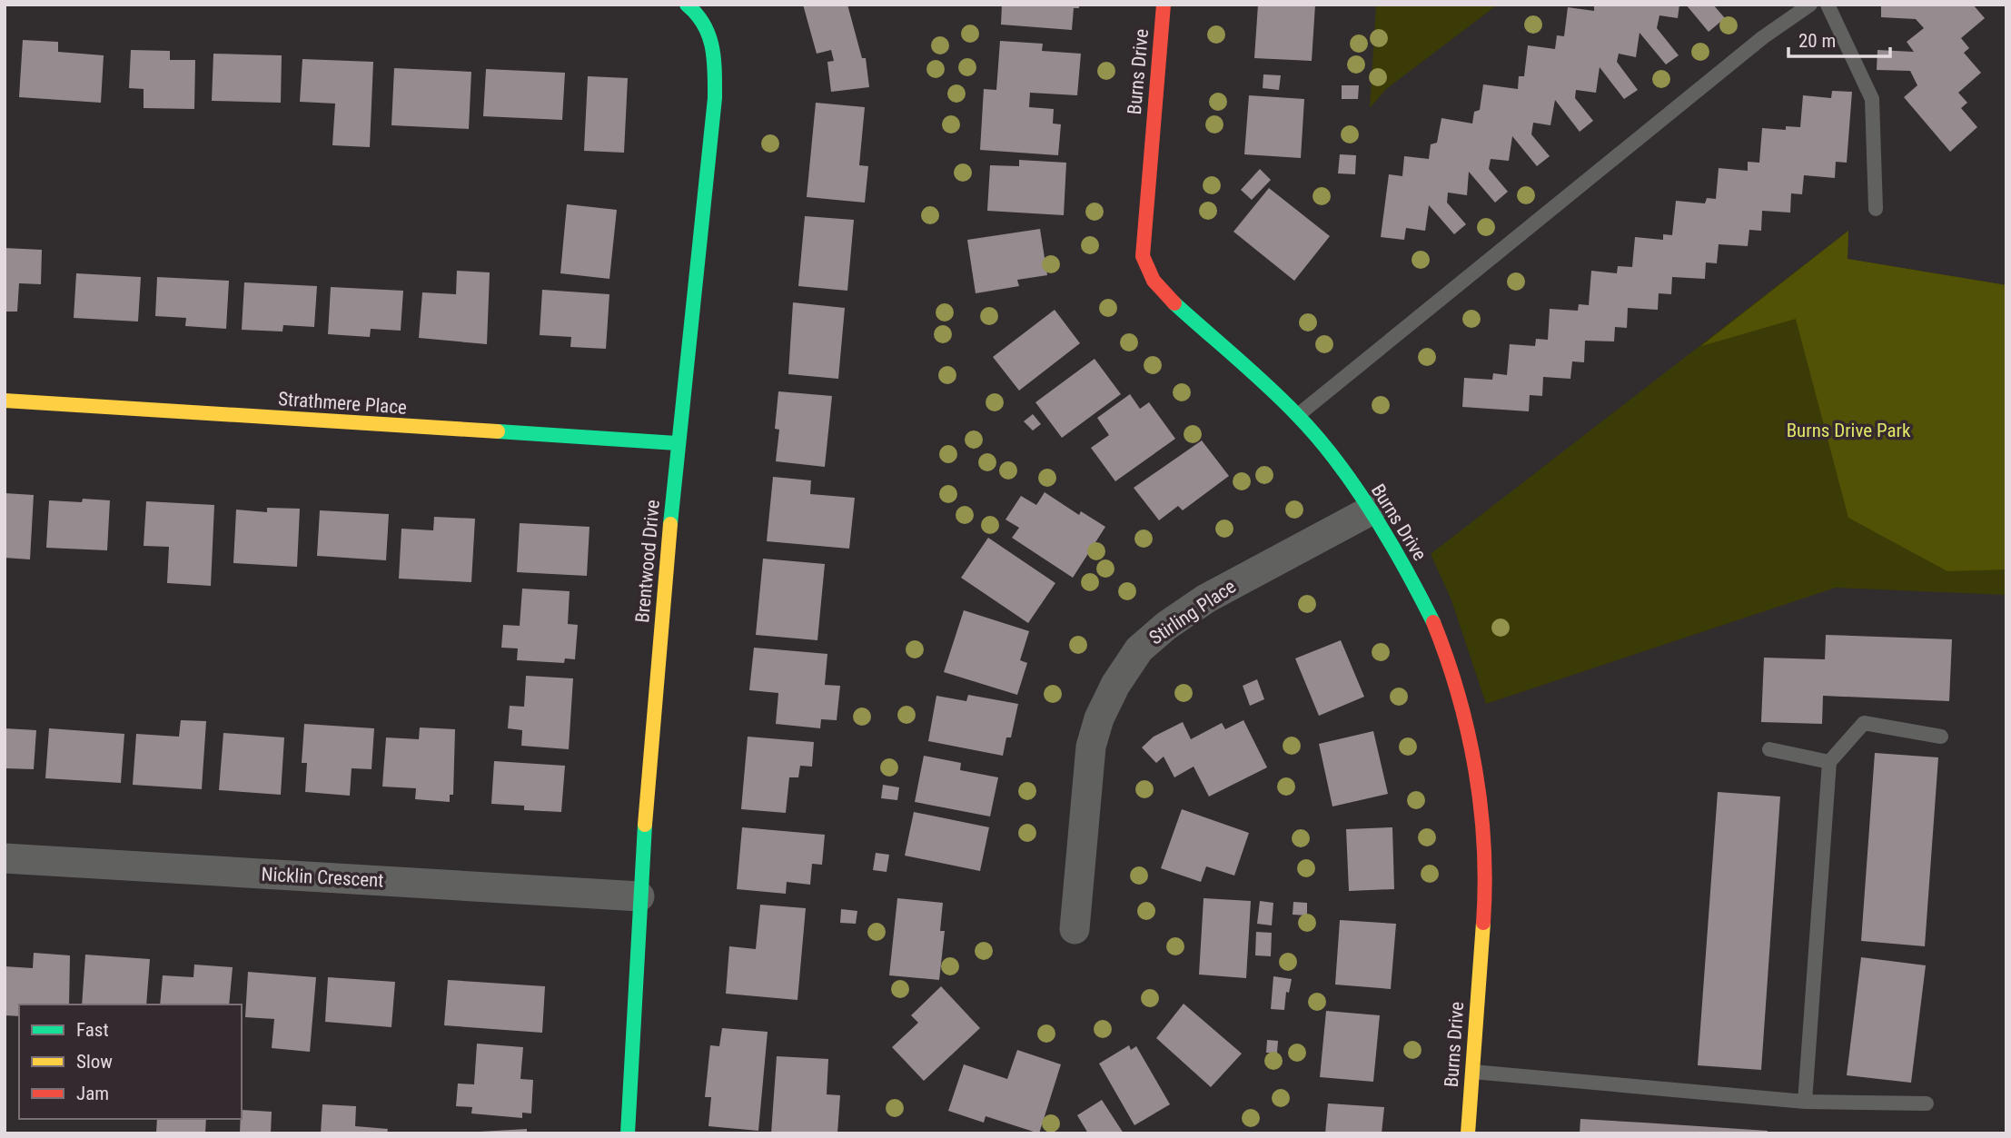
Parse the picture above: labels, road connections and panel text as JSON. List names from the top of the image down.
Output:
{
  "streets": {
    "street": [
      "Burns Drive",
      "Strathmere Place",
      "Brentwood Drive",
      "Stirling Place",
      "Nicklin Crescent"
    ]
  },
  "crossings": [
    ["Burns Drive", "Stirling Place"],
    ["Strathmere Place", "Brentwood Drive"],
    ["Brentwood Drive", "Nicklin Crescent"]
  ],
  "parks": ["Burns Drive Park"],
  "legend": ["Fast", "Slow", "Jam"],
  "scale_bar": "20 m"
}
